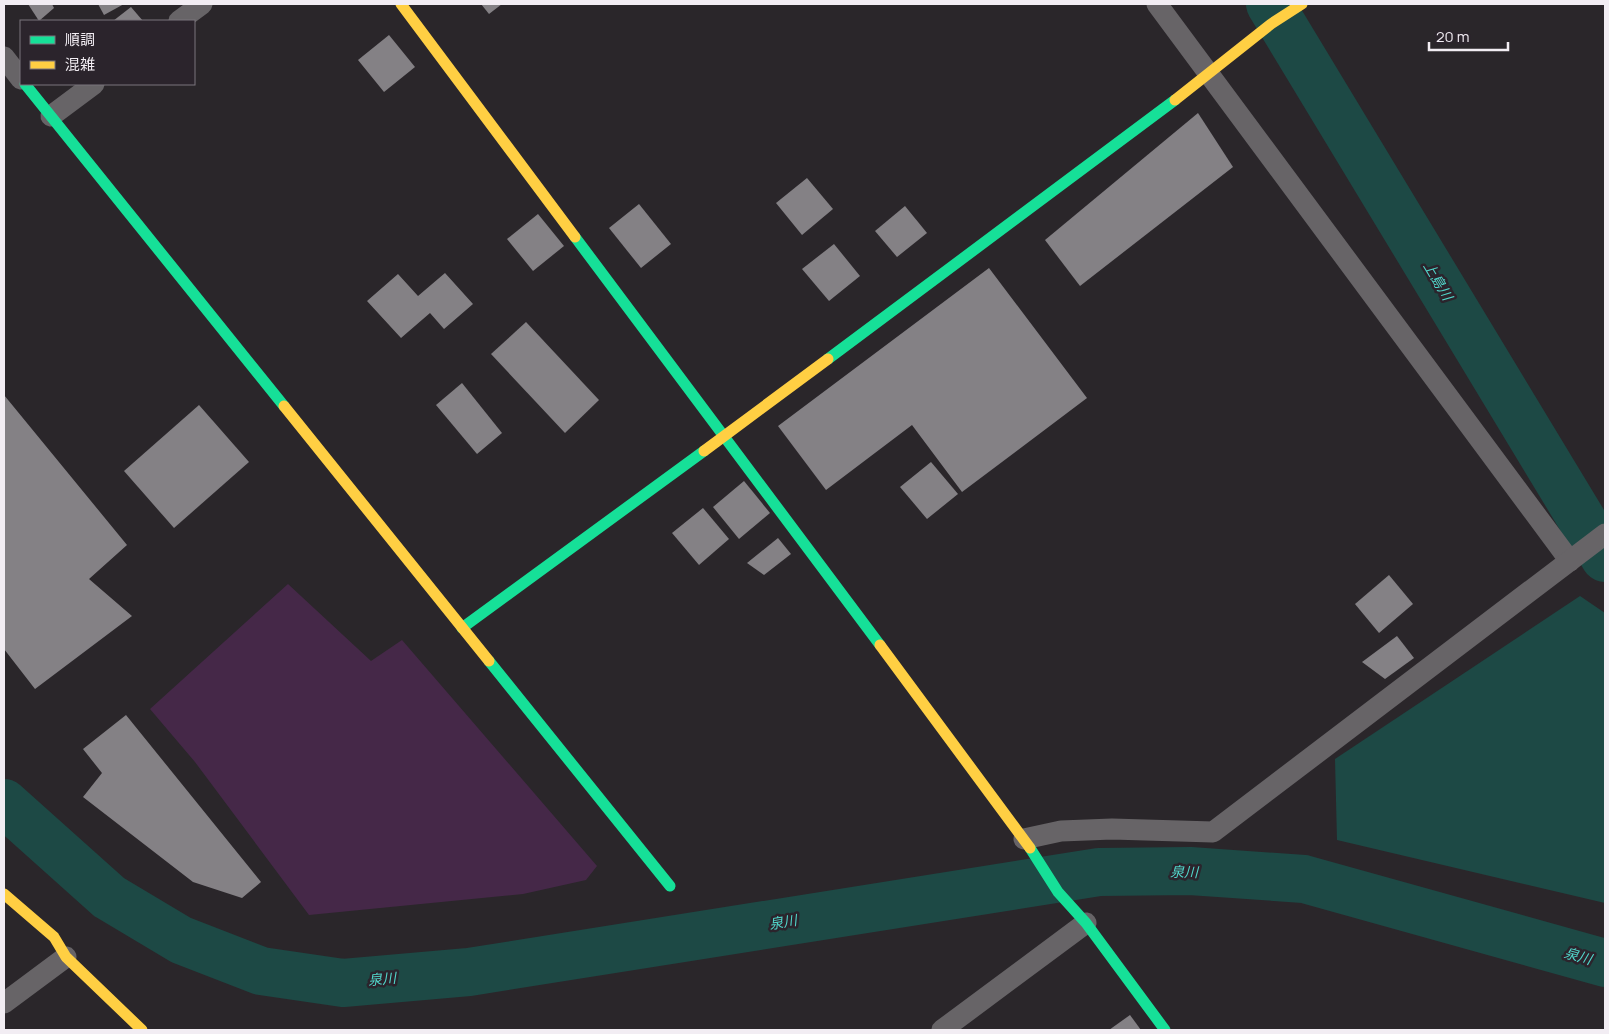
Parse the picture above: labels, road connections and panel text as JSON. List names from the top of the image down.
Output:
{
  "water": ["上島川", "泉川"],
  "legend": ["順調", "混雑"],
  "scale_bar": "20 m"
}
